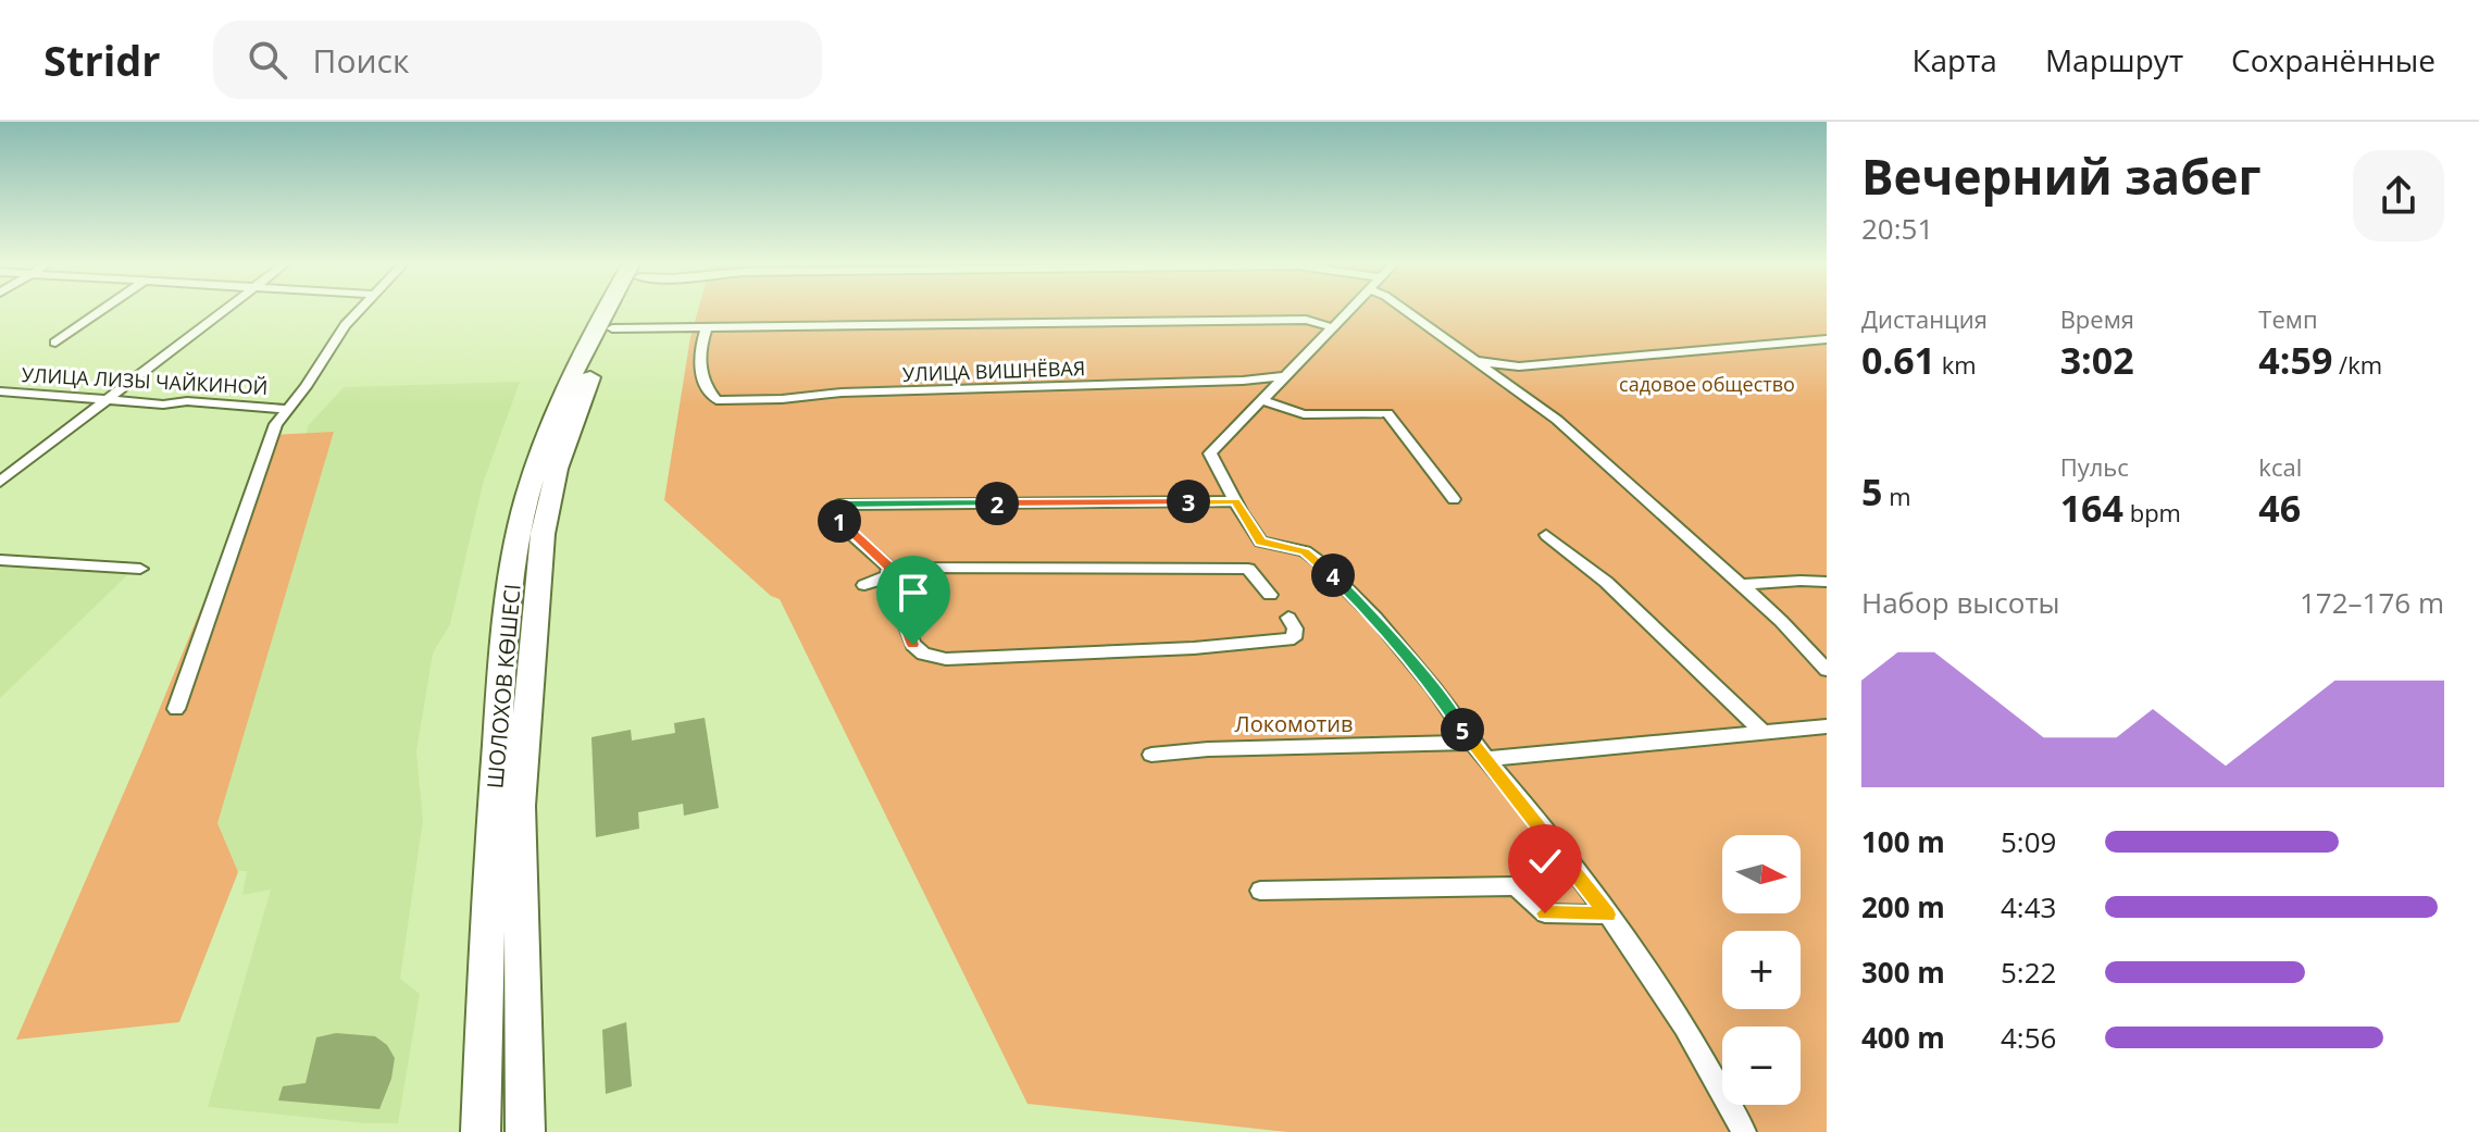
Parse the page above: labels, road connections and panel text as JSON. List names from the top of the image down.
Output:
{
  "streets": {
    "highway": ["ШОЛОХОВ КӨШЕСІ"],
    "street": ["УЛИЦА ВИШНЁВАЯ", "УЛИЦА ЛИЗЫ ЧАЙКИНОЙ"]
  },
  "parks": ["садовое общество", "Локомотив"],
  "north": "right",
  "page": {
    "header": "Stridr",
    "search": "Поиск",
    "nav": ["Карта", "Маршрут", "Сохранённые"],
    "heading": ["Вечерний забег", "20:51"],
    "stats": [
      ["Дистанция", "0.61 km"],
      ["Время", "3:02"],
      ["Темп", "4:59 /km"],
      ["5 m"],
      ["Пульс", "164 bpm"],
      ["kcal", "46"]
    ],
    "pins": [
      "3",
      "2",
      "1",
      "4",
      "5"
    ],
    "chart": ["Набор высоты", "172–176 m"],
    "list": [
      {
        "name": "100 m",
        "note": "5:09"
      },
      {
        "name": "200 m",
        "note": "4:43"
      },
      {
        "name": "300 m",
        "note": "5:22"
      },
      {
        "name": "400 m",
        "note": "4:56"
      }
    ],
    "map_buttons": ["+", "−"]
  }
}
